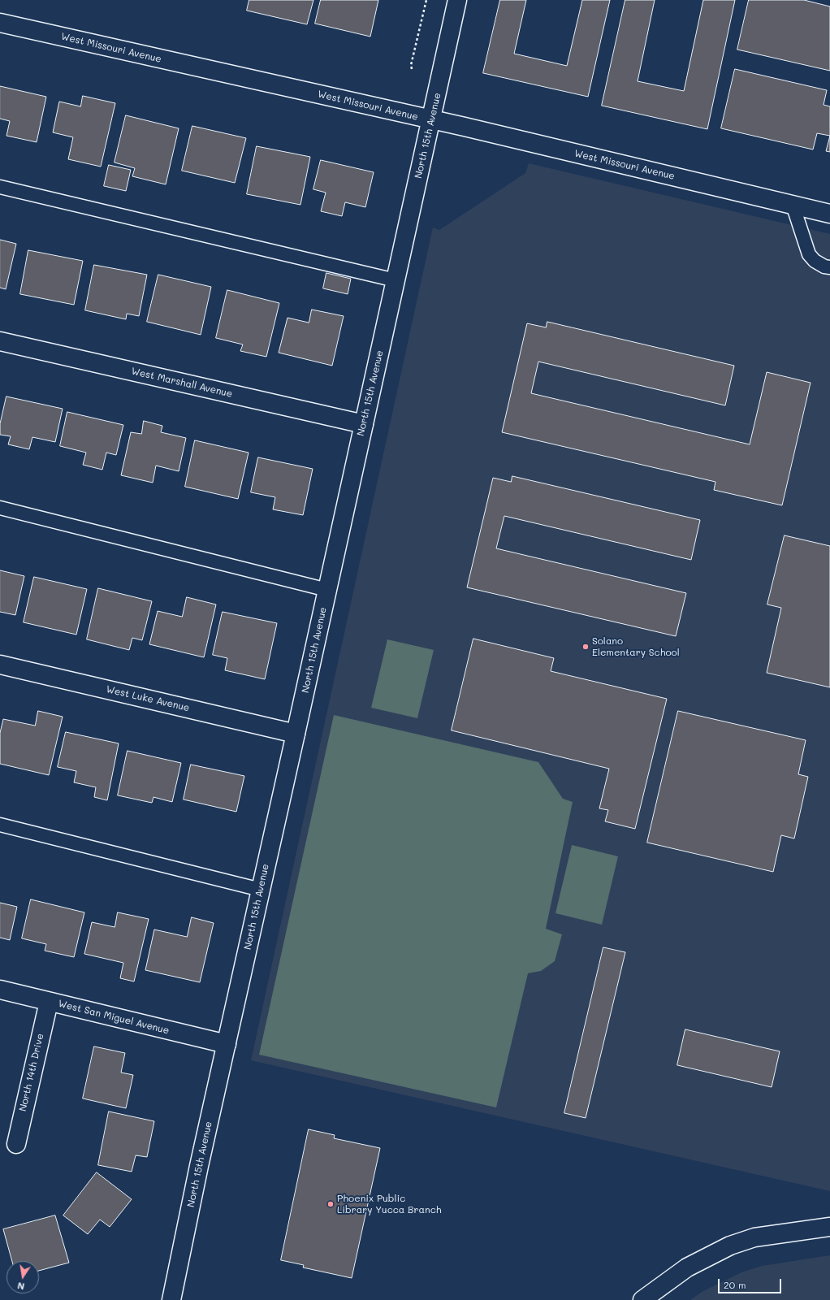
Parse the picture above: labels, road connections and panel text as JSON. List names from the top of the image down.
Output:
{
  "streets": {
    "street": [
      "West Missouri Avenue",
      "North 15th Avenue",
      "West Marshall Avenue",
      "West Luke Avenue",
      "West San Miguel Avenue",
      "North 14th Drive"
    ]
  },
  "crossings": [
    ["West Missouri Avenue", "North 15th Avenue"],
    ["North 15th Avenue", "West Marshall Avenue"],
    ["North 15th Avenue", "West Luke Avenue"],
    ["North 15th Avenue", "West San Miguel Avenue"],
    ["West San Miguel Avenue", "North 14th Drive"]
  ],
  "places": ["Solano Elementary School", "Phoenix Public Library Yucca Branch"],
  "scale_bar": "20 m",
  "north": "bottom"
}
